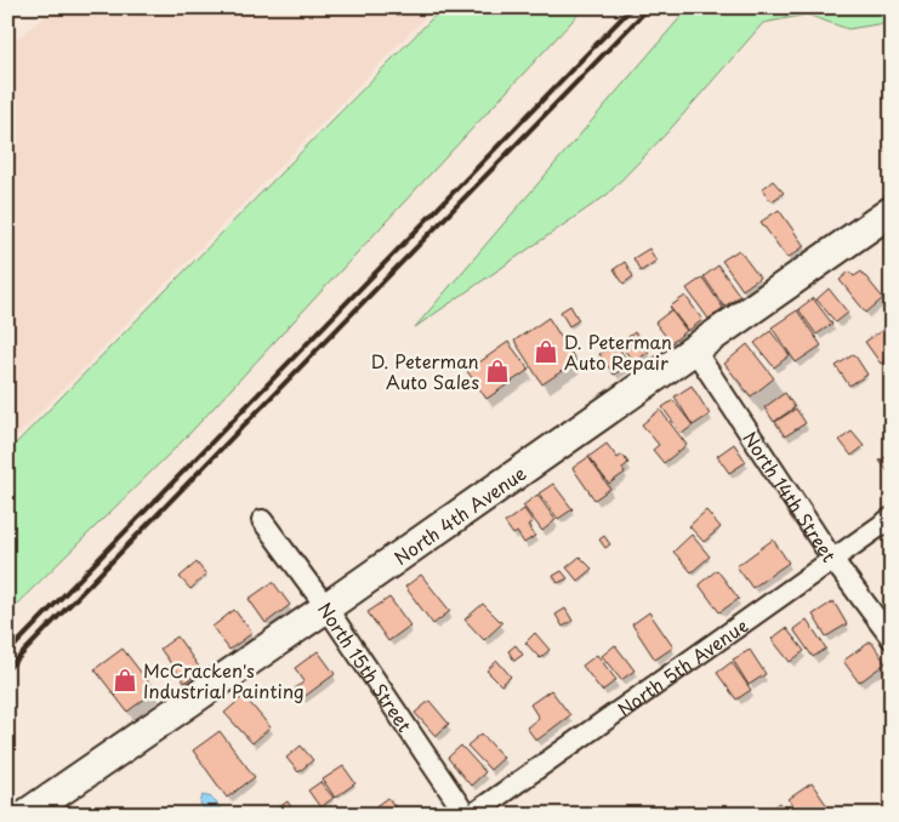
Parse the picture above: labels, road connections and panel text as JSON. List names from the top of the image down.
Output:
{
  "streets": {
    "main road": ["North 4th Avenue"],
    "street": ["North 14th Street", "North 15th Street", "North 5th Avenue"]
  },
  "crossings": [
    ["North 14th Street", "North 4th Avenue"],
    ["North 14th Street", "North 5th Avenue"],
    ["North 4th Avenue", "North 15th Street"]
  ],
  "places": {
    "shop": ["D. Peterman Auto Repair", "D. Peterman Auto Sales", "McCracken's Industrial Painting"]
  }
}
